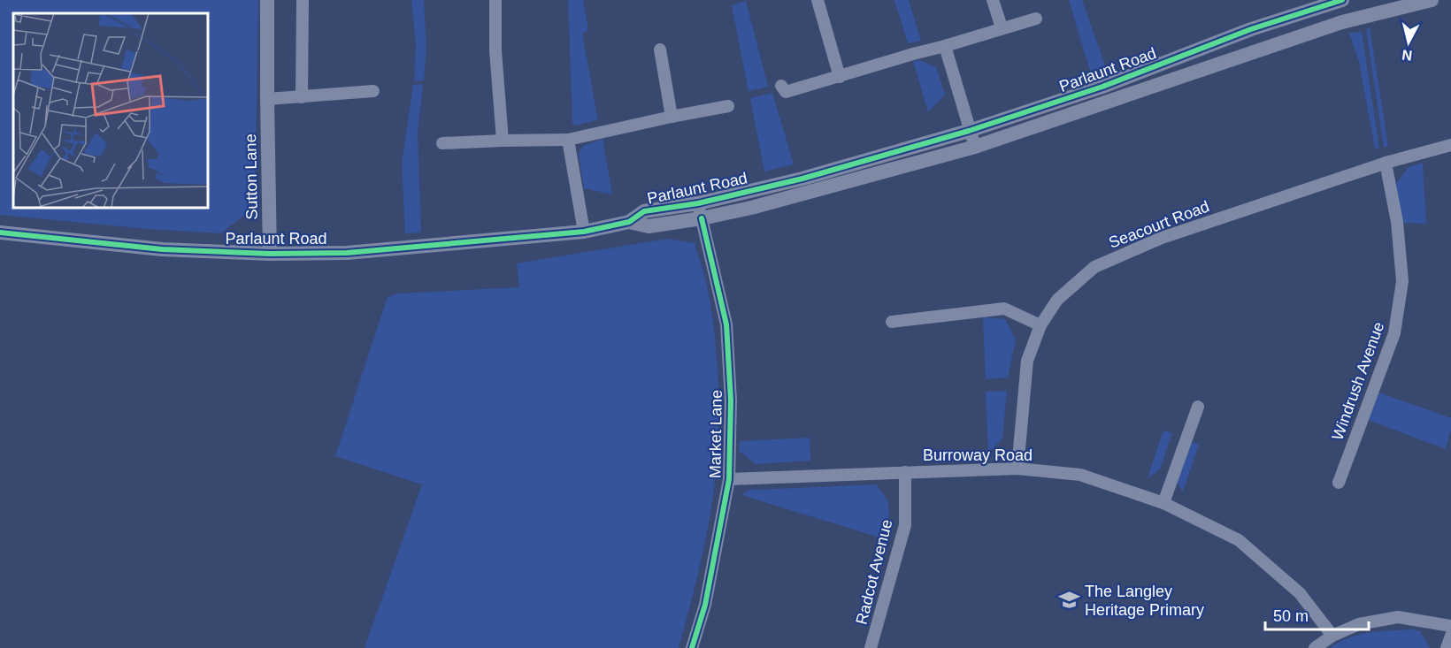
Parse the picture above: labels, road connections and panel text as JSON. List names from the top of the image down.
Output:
{
  "streets": {
    "street": [
      "Parlaunt Road",
      "Sutton Lane",
      "Seacourt Road",
      "Windrush Avenue",
      "Market Lane",
      "Burroway Road",
      "Radcot Avenue"
    ]
  },
  "crossings": [
    ["Parlaunt Road", "Sutton Lane"],
    ["Parlaunt Road", "Market Lane"],
    ["Seacourt Road", "Windrush Avenue"],
    ["Seacourt Road", "Burroway Road"],
    ["Market Lane", "Burroway Road"],
    ["Burroway Road", "Radcot Avenue"]
  ],
  "places": {
    "school or university": ["The Langley Heritage Primary"]
  },
  "scale_bar": "50 m",
  "north": "bottom"
}
